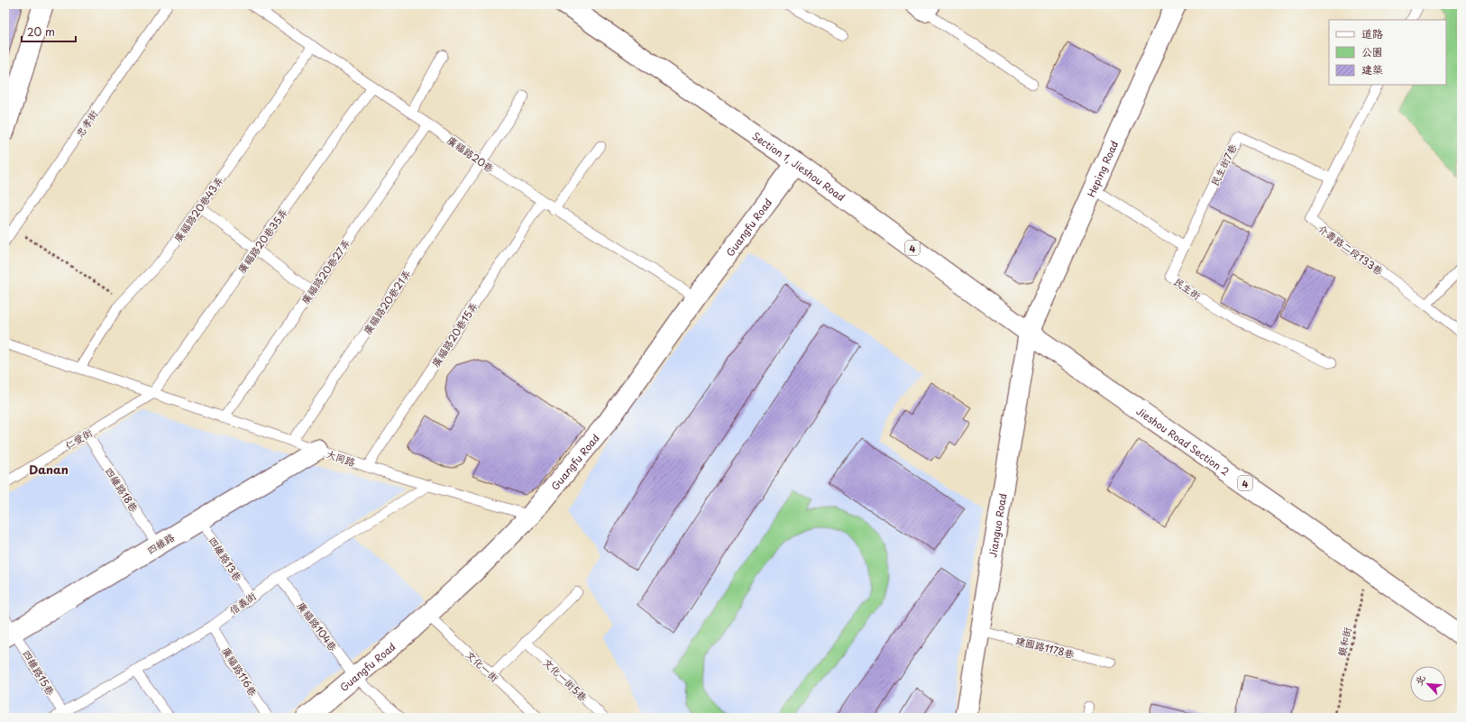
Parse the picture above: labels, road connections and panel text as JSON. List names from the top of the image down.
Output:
{
  "streets": {
    "street": [
      "Section 1, Jieshou Road",
      "Heping Road",
      "Guangfu Road",
      "4",
      "Jieshou Road Section 2",
      "Jianguo Road",
      "四維路"
    ],
    "lane": [
      "忠孝街",
      "廣福路20巷",
      "民生街7巷",
      "廣福路20巷43弄",
      "廣福路20巷35弄",
      "介壽路二段133巷",
      "廣福路20巷27弄",
      "民生街",
      "廣福路20巷21弄",
      "廣福路20巷15弄",
      "仁愛街",
      "大同路",
      "四維路18巷",
      "四維路13巷",
      "信義街",
      "廣福路104巷",
      "建國路1178巷",
      "文化一街",
      "廣福路116巷",
      "四維路15巷",
      "文化一街5巷"
    ],
    "path": ["銀和街"]
  },
  "crossings": [
    ["廣福路20巷", "廣福路20巷43弄"],
    ["廣福路20巷", "Guangfu Road"],
    ["廣福路20巷", "廣福路20巷35弄"],
    ["廣福路20巷", "廣福路20巷27弄"],
    ["廣福路20巷", "廣福路20巷21弄"],
    ["廣福路20巷", "廣福路20巷15弄"],
    ["民生街7巷", "介壽路二段133巷"],
    ["民生街7巷", "民生街"],
    ["Section 1, Jieshou Road", "Heping Road"],
    ["Section 1, Jieshou Road", "Guangfu Road"],
    ["Section 1, Jieshou Road", "Jieshou Road Section 2"],
    ["Section 1, Jieshou Road", "Jianguo Road"],
    ["Heping Road", "Jieshou Road Section 2"],
    ["Heping Road", "Jianguo Road"],
    ["廣福路20巷43弄", "大同路"],
    ["Guangfu Road", "大同路"],
    ["Guangfu Road", "廣福路104巷"],
    ["Guangfu Road", "文化一街"],
    ["廣福路20巷35弄", "仁愛街"],
    ["廣福路20巷35弄", "大同路"],
    ["廣福路20巷27弄", "大同路"],
    ["廣福路20巷21弄", "大同路"],
    ["廣福路20巷15弄", "大同路"],
    ["仁愛街", "大同路"],
    ["仁愛街", "四維路18巷"],
    ["Jieshou Road Section 2", "Jianguo Road"],
    ["Jieshou Road Section 2", "銀和街"],
    ["大同路", "四維路"],
    ["大同路", "信義街"],
    ["四維路18巷", "四維路"],
    ["Jianguo Road", "建國路1178巷"],
    ["四維路", "四維路13巷"],
    ["四維路", "四維路15巷"],
    ["四維路13巷", "信義街"],
    ["信義街", "廣福路104巷"],
    ["信義街", "廣福路116巷"],
    ["信義街", "四維路15巷"]
  ],
  "districts": ["Danan"],
  "legend": ["道路", "公園", "建築"],
  "scale_bar": "20 m",
  "north": "top left"
}
